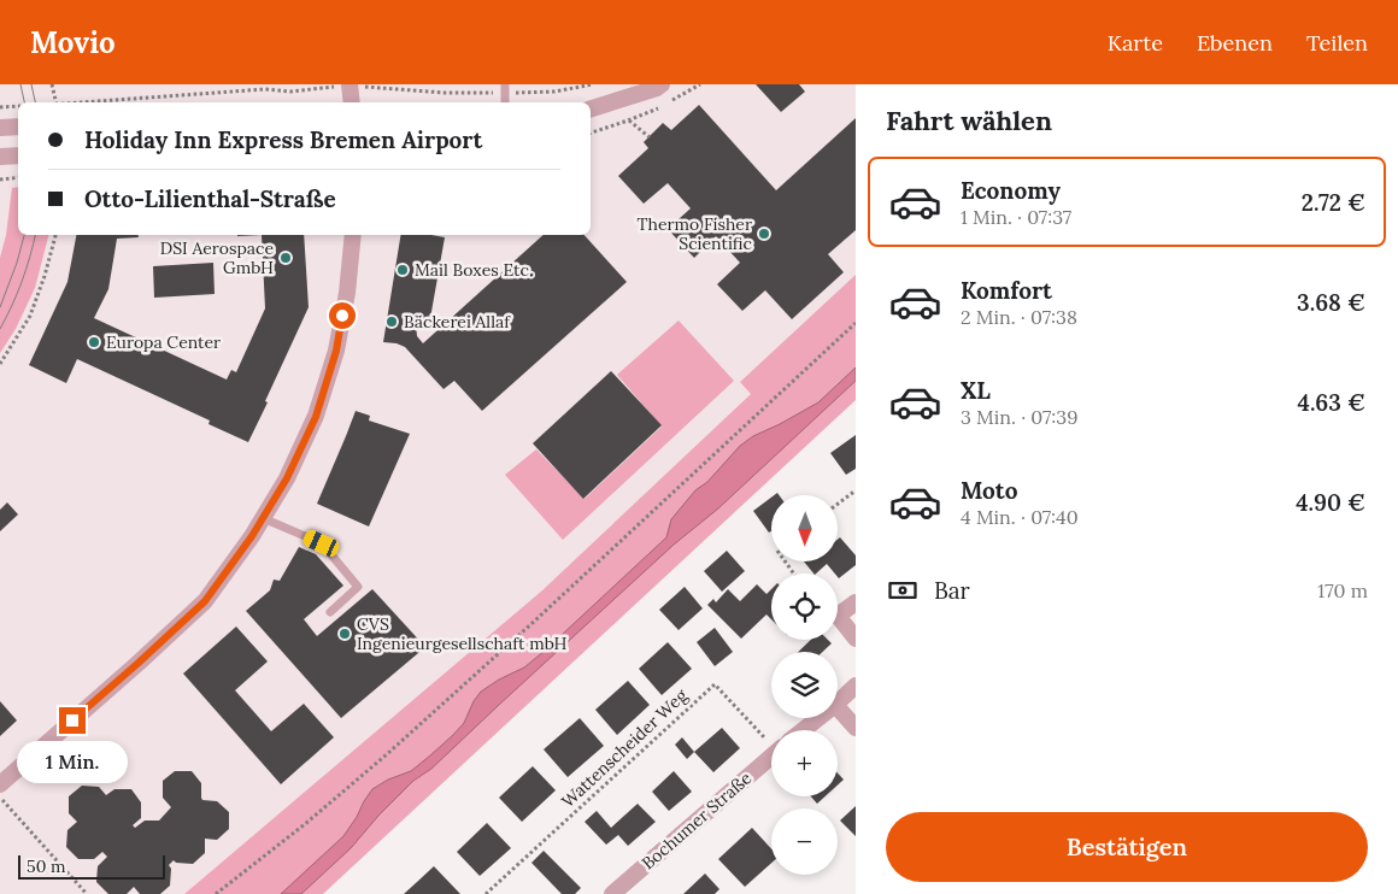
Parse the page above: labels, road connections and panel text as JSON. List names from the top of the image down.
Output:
{
  "streets": {
    "street": ["Bochumer Straße"],
    "path": ["Wattenscheider Weg"]
  },
  "places": [
    "Thermo Fisher Scientific",
    "DSI Aerospace GmbH",
    "Mail Boxes Etc.",
    "Bäckerei Allaf",
    "Europa Center",
    "CVS Ingenieurgesellschaft mbH"
  ],
  "scale_bar": "50 m",
  "north": "bottom",
  "page": {
    "header": "Movio",
    "nav": ["Karte", "Ebenen", "Teilen"],
    "heading": "Fahrt wählen",
    "banner": ["Holiday Inn Express Bremen Airport", "Otto-Lilienthal-Straße"],
    "list": [
      {
        "name": "Economy",
        "note": "1 Min. · 07:37",
        "value": "2.72 €"
      },
      {
        "name": "Komfort",
        "note": "2 Min. · 07:38",
        "value": "3.68 €"
      },
      {
        "name": "XL",
        "note": "3 Min. · 07:39",
        "value": "4.63 €"
      },
      {
        "name": "Moto",
        "note": "4 Min. · 07:40",
        "value": "4.90 €"
      }
    ],
    "map_buttons": ["+", "−"],
    "pay": ["Bar", "170 m"],
    "bubble": "1 Min.",
    "buttons": "Bestätigen",
    "scale": "50 m"
  }
}
